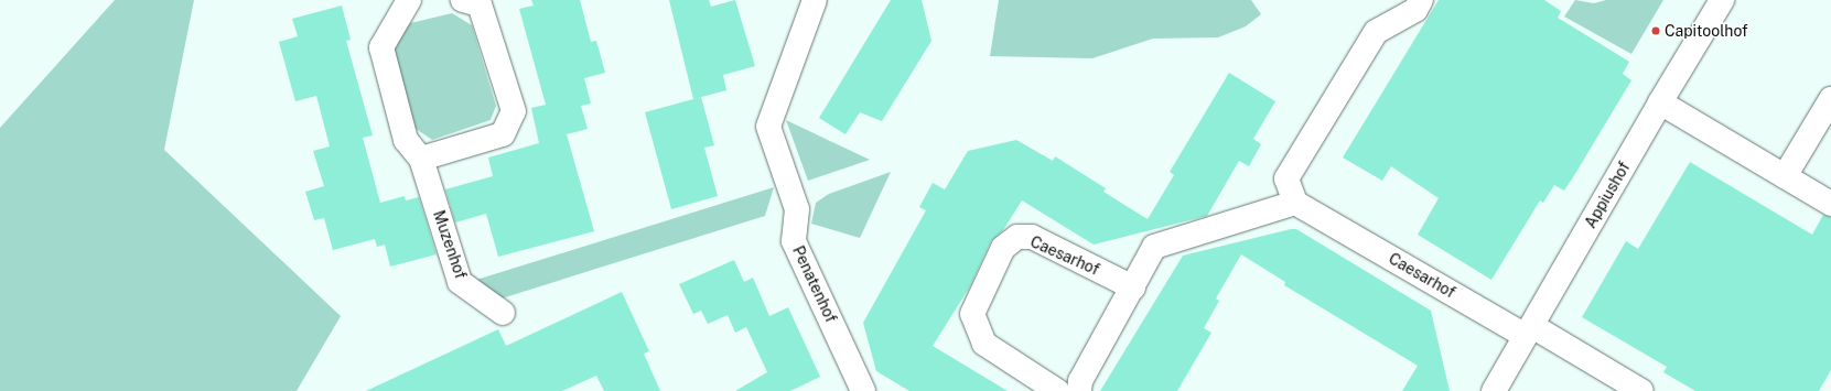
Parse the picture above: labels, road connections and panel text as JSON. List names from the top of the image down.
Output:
{
  "streets": {
    "street": [
      "Appiushof",
      "Muzenhof",
      "Caesarhof",
      "Penatenhof"
    ]
  },
  "crossings": [
    ["Appiushof", "Caesarhof"]
  ],
  "places": ["Capitoolhof"]
}
